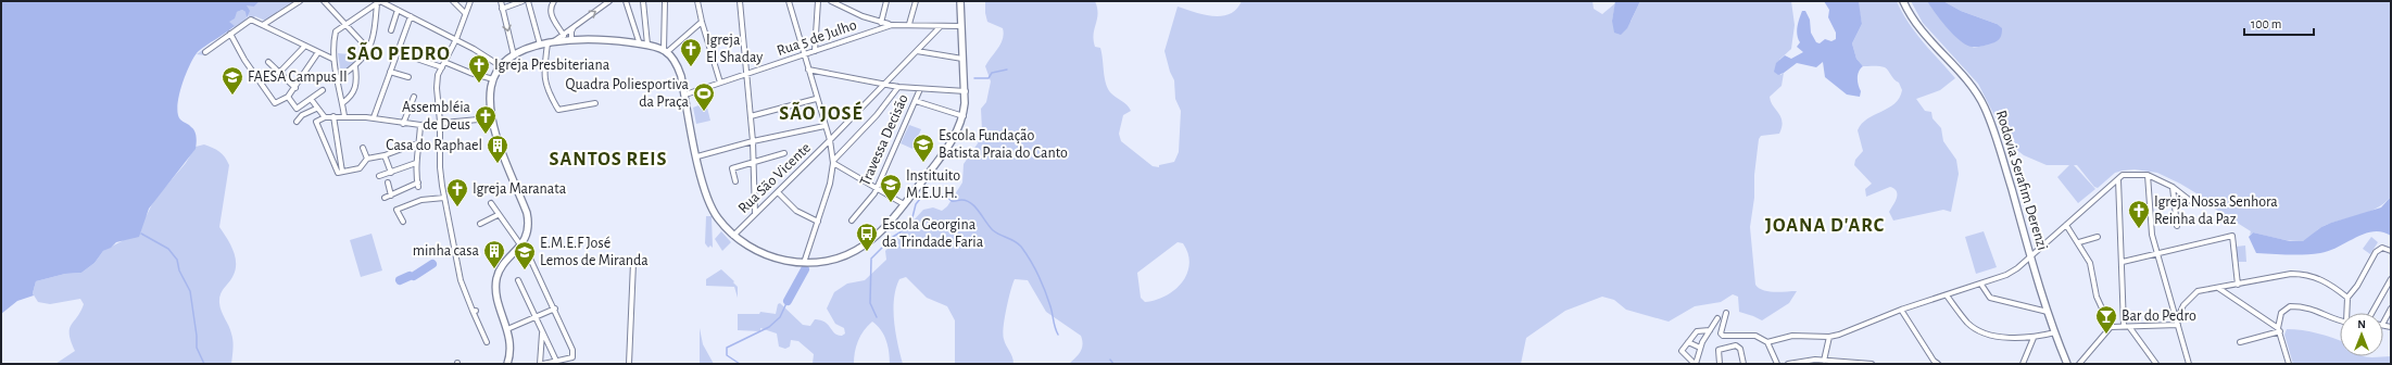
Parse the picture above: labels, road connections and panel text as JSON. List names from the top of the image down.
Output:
{
  "streets": {
    "main road": ["Rodovia Serafim Derenzi"],
    "street": ["Rua 5 de Julho", "Travessa Decisão", "Rua São Vicente"]
  },
  "crossings": [
    ["Rua 5 de Julho", "Rua São Vicente"]
  ],
  "districts": [
    "SÃO PEDRO",
    "SÃO JOSÉ",
    "SANTOS REIS",
    "JOANA D'ARC"
  ],
  "places": {
    "church": [
      "Igreja El Shaday",
      "Igreja Presbiteriana",
      "Assembléia de Deus",
      "Igreja Maranata",
      "Igreja Nossa Senhora Reinha da Paz"
    ],
    "school or university": [
      "FAESA Campus II",
      "Escola Fundação Batista Praia do Canto",
      "Instituito M.E.U.H.",
      "E.M.E.F José Lemos de Miranda"
    ],
    "sports": ["Quadra Poliesportiva da Praça"],
    "building": ["Casa do Raphael", "minha casa"],
    "bus stop": ["Escola Georgina da Trindade Faria"],
    "bar": ["Bar do Pedro"]
  },
  "scale_bar": "100 m",
  "north": "top"
}
